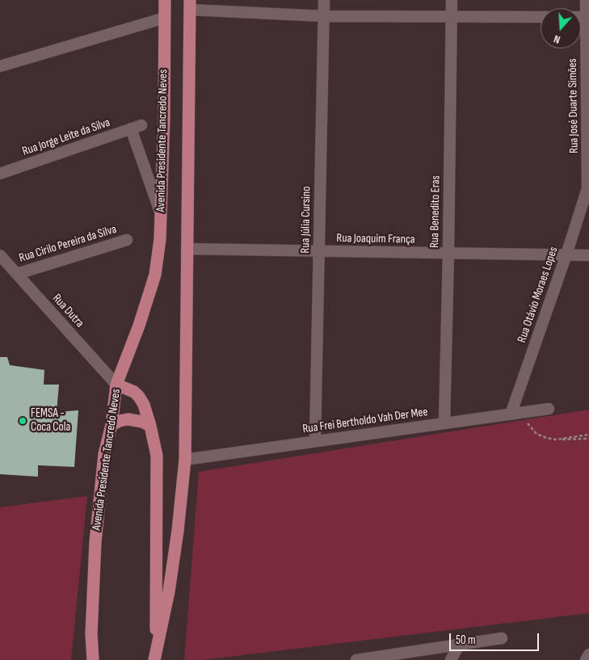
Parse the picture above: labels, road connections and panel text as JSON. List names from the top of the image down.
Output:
{
  "streets": {
    "main road": ["Avenida Presidente Tancredo Neves"],
    "street": [
      "Rua José Duarte Simões",
      "Rua Jorge Leite da Silva",
      "Rua Benedito Eras",
      "Rua Júlia Cursino",
      "Rua Joaquim França",
      "Rua Cirilo Pereira da Silva",
      "Rua Otávio Moraes Lopes",
      "Rua Dutra",
      "Rua Frei Bertholdo Vah Der Mee"
    ]
  },
  "crossings": [
    ["Rua José Duarte Simões", "Rua Otávio Moraes Lopes"],
    ["Rua Jorge Leite da Silva", "Avenida Presidente Tancredo Neves"],
    ["Avenida Presidente Tancredo Neves", "Rua Dutra"],
    ["Rua Benedito Eras", "Rua Joaquim França"],
    ["Rua Benedito Eras", "Rua Frei Bertholdo Vah Der Mee"],
    ["Rua Júlia Cursino", "Rua Joaquim França"],
    ["Rua Júlia Cursino", "Rua Frei Bertholdo Vah Der Mee"],
    ["Rua Joaquim França", "Rua Otávio Moraes Lopes"],
    ["Rua Cirilo Pereira da Silva", "Rua Dutra"],
    ["Rua Otávio Moraes Lopes", "Rua Frei Bertholdo Vah Der Mee"]
  ],
  "places": ["FEMSA - Coca Cola"],
  "scale_bar": "50 m",
  "north": "bottom"
}
